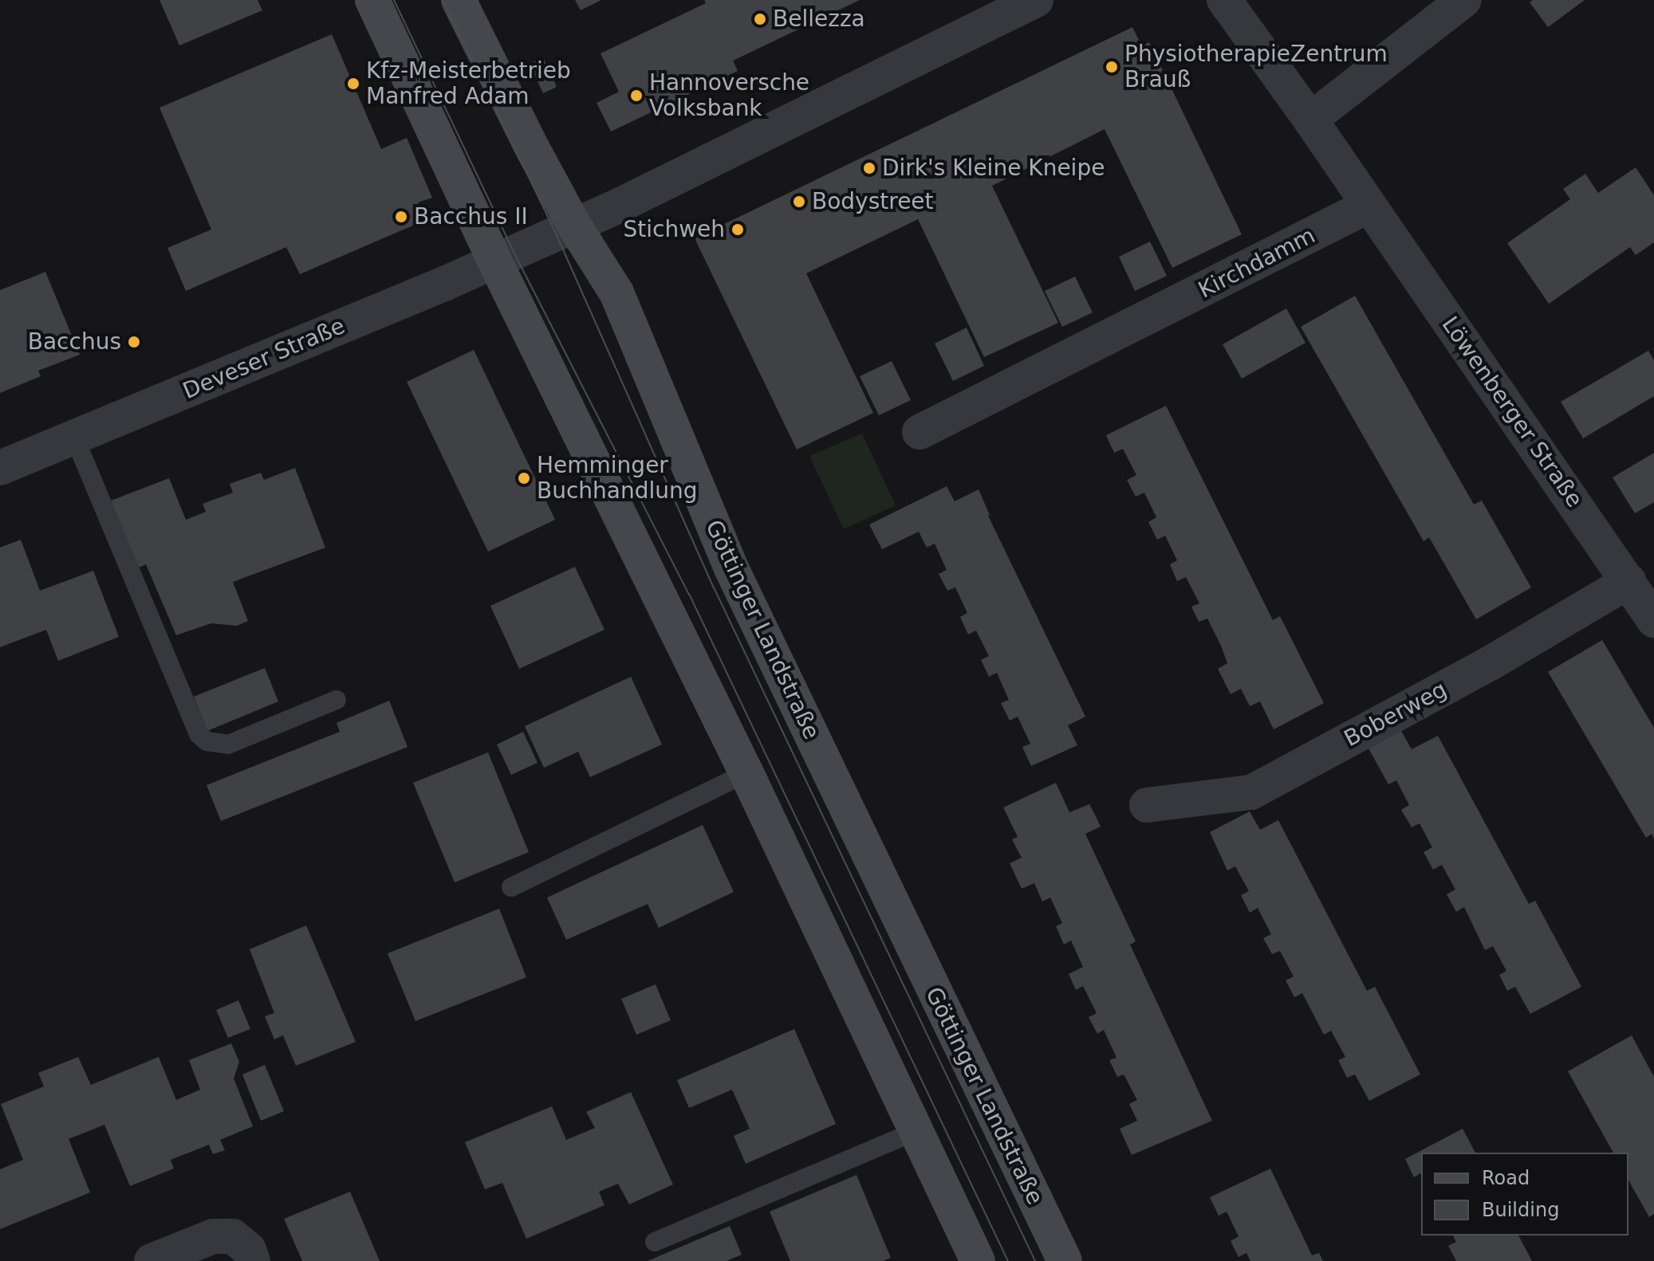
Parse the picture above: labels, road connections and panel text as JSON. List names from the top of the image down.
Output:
{
  "streets": {
    "street": [
      "Kirchdamm",
      "Deveser Straße",
      "Löwenberger Straße",
      "Göttinger Landstraße",
      "Boberweg"
    ]
  },
  "crossings": [
    ["Kirchdamm", "Löwenberger Straße"],
    ["Deveser Straße", "Göttinger Landstraße"],
    ["Löwenberger Straße", "Boberweg"]
  ],
  "places": [
    "Bellezza",
    "PhysiotherapieZentrum Brauß",
    "Kfz-Meisterbetrieb Manfred Adam",
    "Hannoversche Volksbank",
    "Dirk's Kleine Kneipe",
    "Bodystreet",
    "Bacchus II",
    "Stichweh",
    "Bacchus",
    "Hemminger Buchhandlung"
  ],
  "legend": ["Road", "Building"]
}
